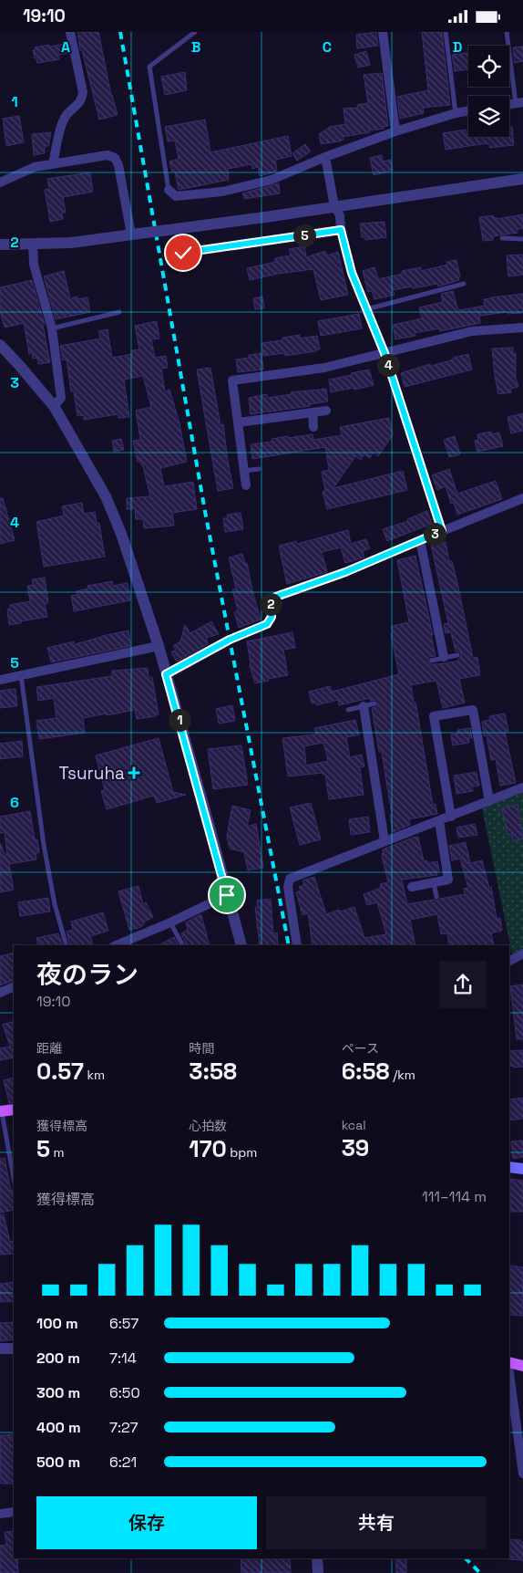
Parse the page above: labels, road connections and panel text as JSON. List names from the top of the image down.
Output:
{
  "places": {
    "health": ["Tsuruha"]
  },
  "page": {
    "status": "19:10",
    "pins": [
      "5",
      "4",
      "3",
      "2",
      "1"
    ],
    "heading": ["夜のラン", "19:10"],
    "stats": [
      ["距離", "0.57 km"],
      ["時間", "3:58"],
      ["ペース", "6:58 /km"],
      ["獲得標高", "5 m"],
      ["心拍数", "170 bpm"],
      ["kcal", "39"]
    ],
    "chart": ["獲得標高", "111–114 m"],
    "list": [
      {
        "name": "100 m",
        "note": "6:57"
      },
      {
        "name": "200 m",
        "note": "7:14"
      },
      {
        "name": "300 m",
        "note": "6:50"
      },
      {
        "name": "400 m",
        "note": "7:27"
      },
      {
        "name": "500 m",
        "note": "6:21"
      }
    ],
    "buttons": ["保存", "共有"]
  },
  "grid": {
    "columns": [
      "A",
      "B",
      "C",
      "D"
    ],
    "rows": [
      "1",
      "2",
      "3",
      "4",
      "5",
      "6"
    ]
  }
}
